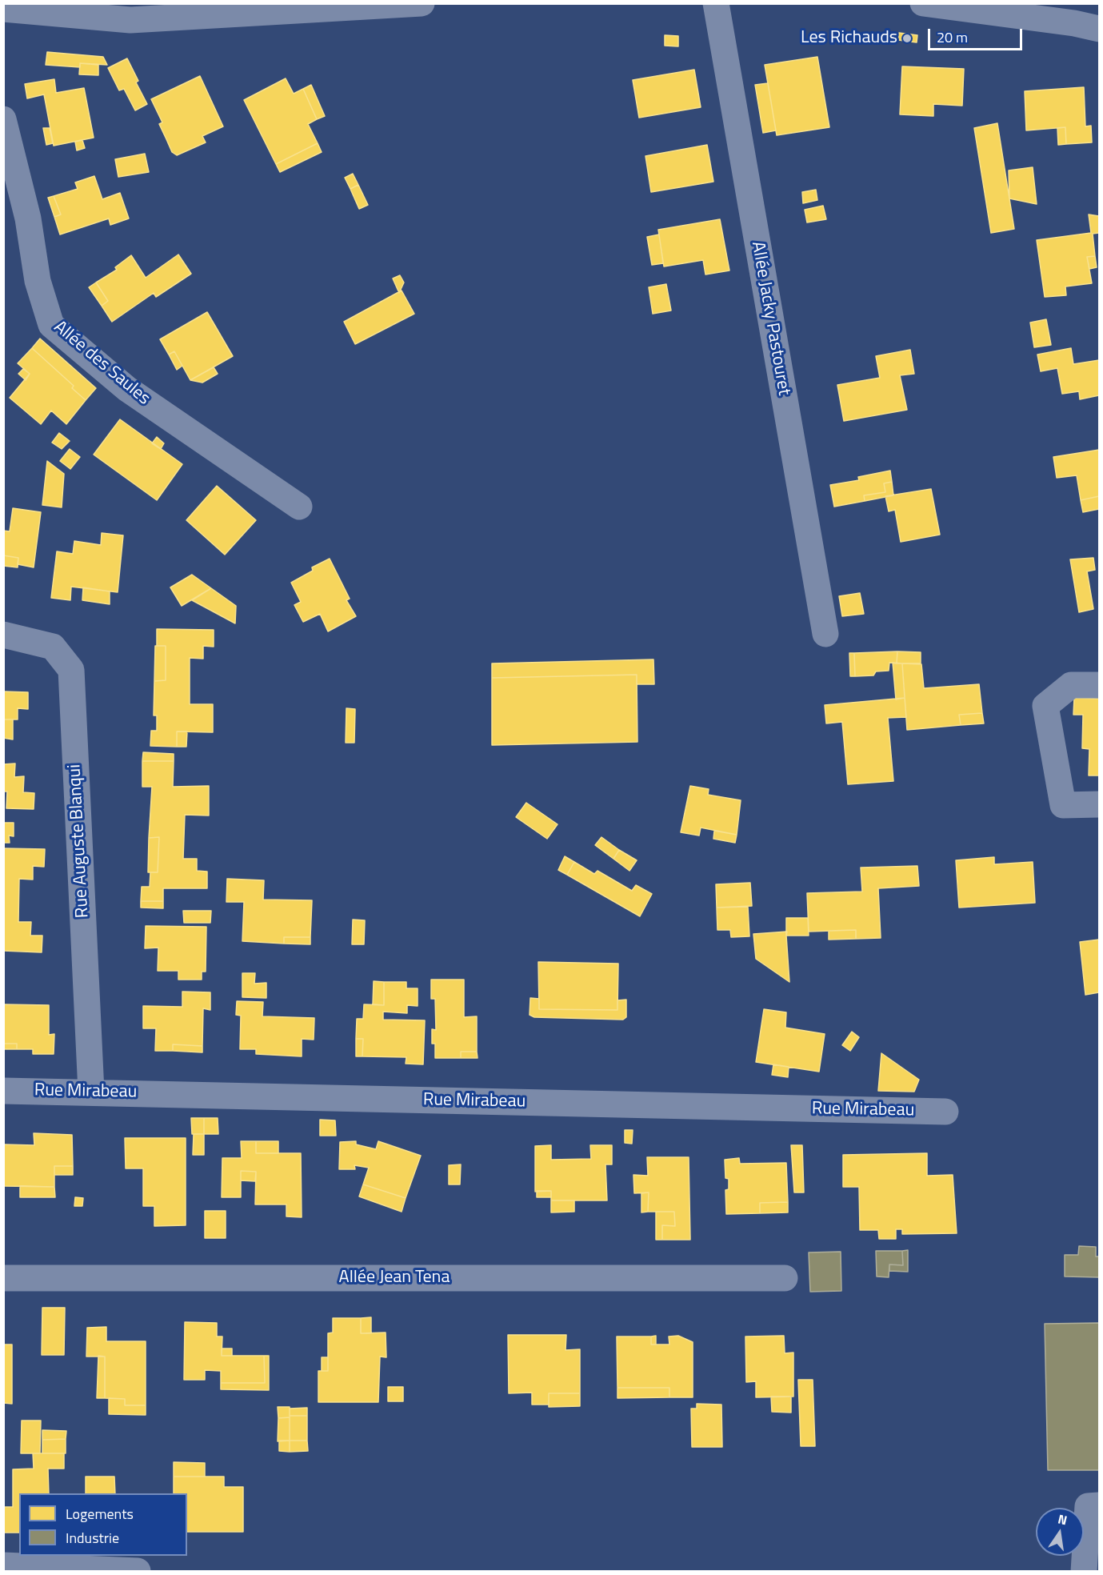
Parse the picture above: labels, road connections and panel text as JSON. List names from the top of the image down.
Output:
{
  "streets": {
    "street": [
      "Allée Jacky Pastouret",
      "Allée des Saules",
      "Rue Auguste Blanqui",
      "Rue Mirabeau",
      "Allée Jean Tena"
    ]
  },
  "crossings": [
    ["Rue Auguste Blanqui", "Rue Mirabeau"]
  ],
  "places": ["Les Richauds"],
  "legend": ["Logements", "Industrie"],
  "scale_bar": "20 m",
  "north": "top"
}
